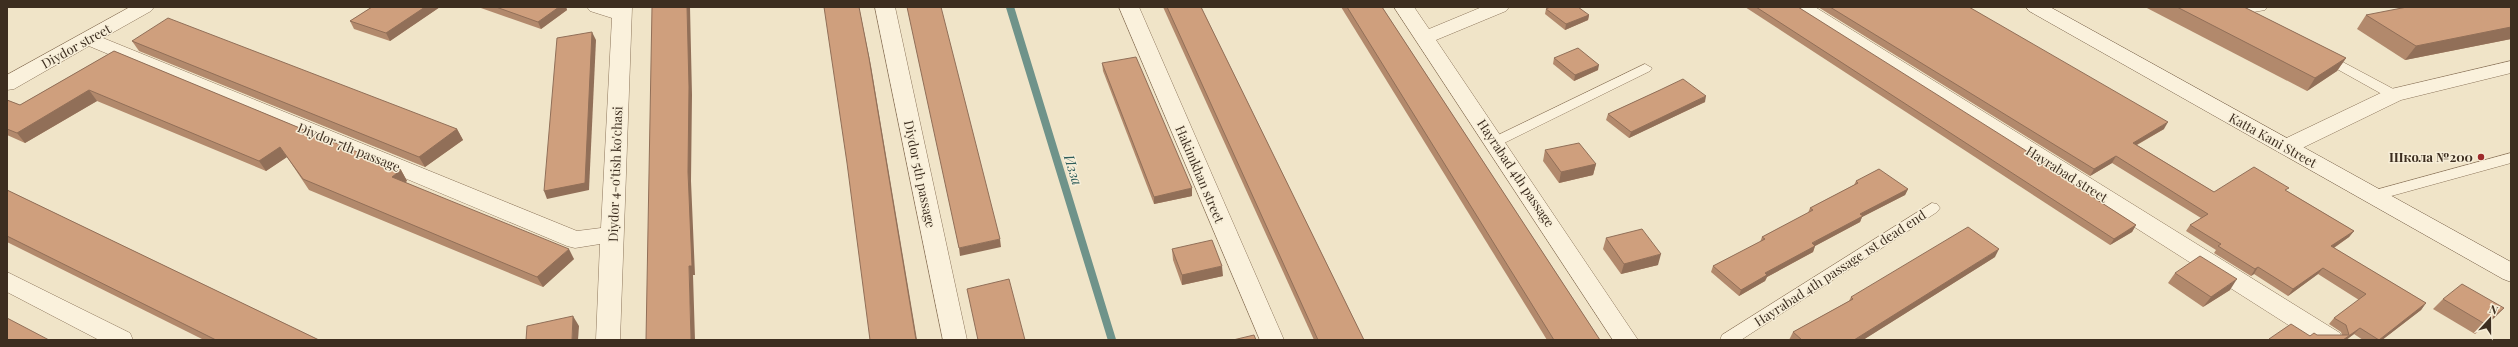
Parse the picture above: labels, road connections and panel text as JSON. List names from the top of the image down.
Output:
{
  "streets": {
    "street": [
      "Diydor street",
      "Katta Kani Street",
      "Diydor 7th passage",
      "Hayrabad 4th passage",
      "Diydor 4-o'tish ko'chasi",
      "Diydor 5th passage",
      "Hakimkhаn street",
      "Hayrabad street"
    ],
    "lane": ["Hayrabad 4th passage 1st dead end"]
  },
  "crossings": [
    ["Diydor street", "Diydor 7th passage"],
    ["Diydor 7th passage", "Diydor 4-o'tish ko'chasi"]
  ],
  "water": ["Изза"],
  "places": ["Школа №200"],
  "north": "top"
}
